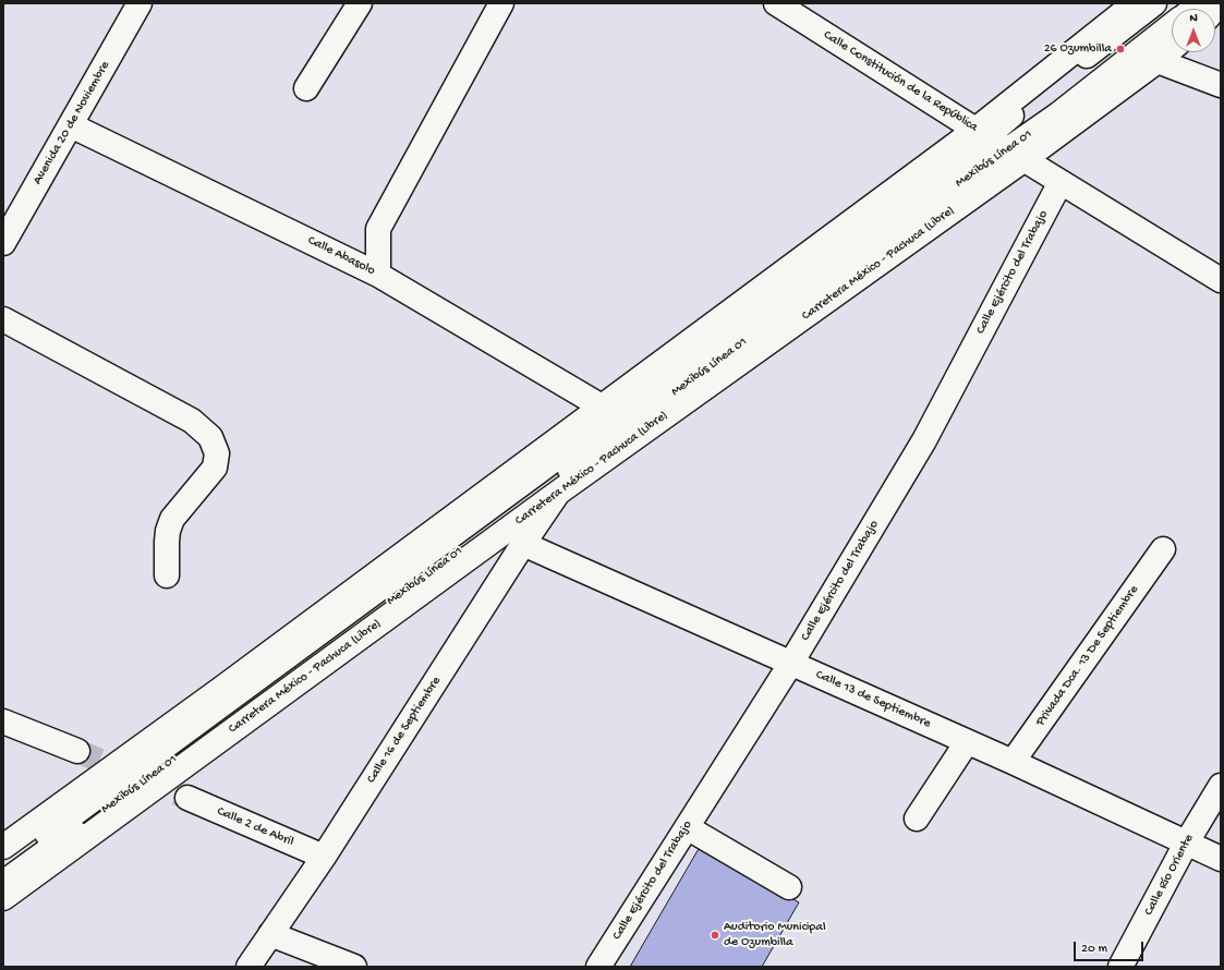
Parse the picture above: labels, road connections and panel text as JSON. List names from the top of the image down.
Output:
{
  "streets": {
    "street": [
      "Calle Constitución de la República",
      "Avenida 20 de Noviembre",
      "Mexibús Línea 01",
      "Calle Abasolo",
      "Carretera México - Pachuca (Libre)",
      "Calle Ejército del Trabajo",
      "Privada Dca. 13 De Septiembre",
      "Calle 13 de Septiembre",
      "Calle 16 de Septiembre",
      "Calle 2 de Abril",
      "Calle Río Oriente"
    ]
  },
  "crossings": [
    ["Calle Constitución de la República", "Mexibús Línea 01"],
    ["Calle Constitución de la República", "Carretera México - Pachuca (Libre)"],
    ["Calle Constitución de la República", "Calle Ejército del Trabajo"],
    ["Avenida 20 de Noviembre", "Calle Abasolo"],
    ["Mexibús Línea 01", "Carretera México - Pachuca (Libre)"],
    ["Carretera México - Pachuca (Libre)", "Calle 16 de Septiembre"],
    ["Calle Ejército del Trabajo", "Calle 13 de Septiembre"],
    ["Privada Dca. 13 De Septiembre", "Calle 13 de Septiembre"],
    ["Calle 13 de Septiembre", "Calle 16 de Septiembre"],
    ["Calle 13 de Septiembre", "Calle Río Oriente"],
    ["Calle 16 de Septiembre", "Calle 2 de Abril"]
  ],
  "places": ["26 Ozumbilla", "Auditorio Municipal de Ozumbilla"],
  "scale_bar": "20 m",
  "north": "top"
}
